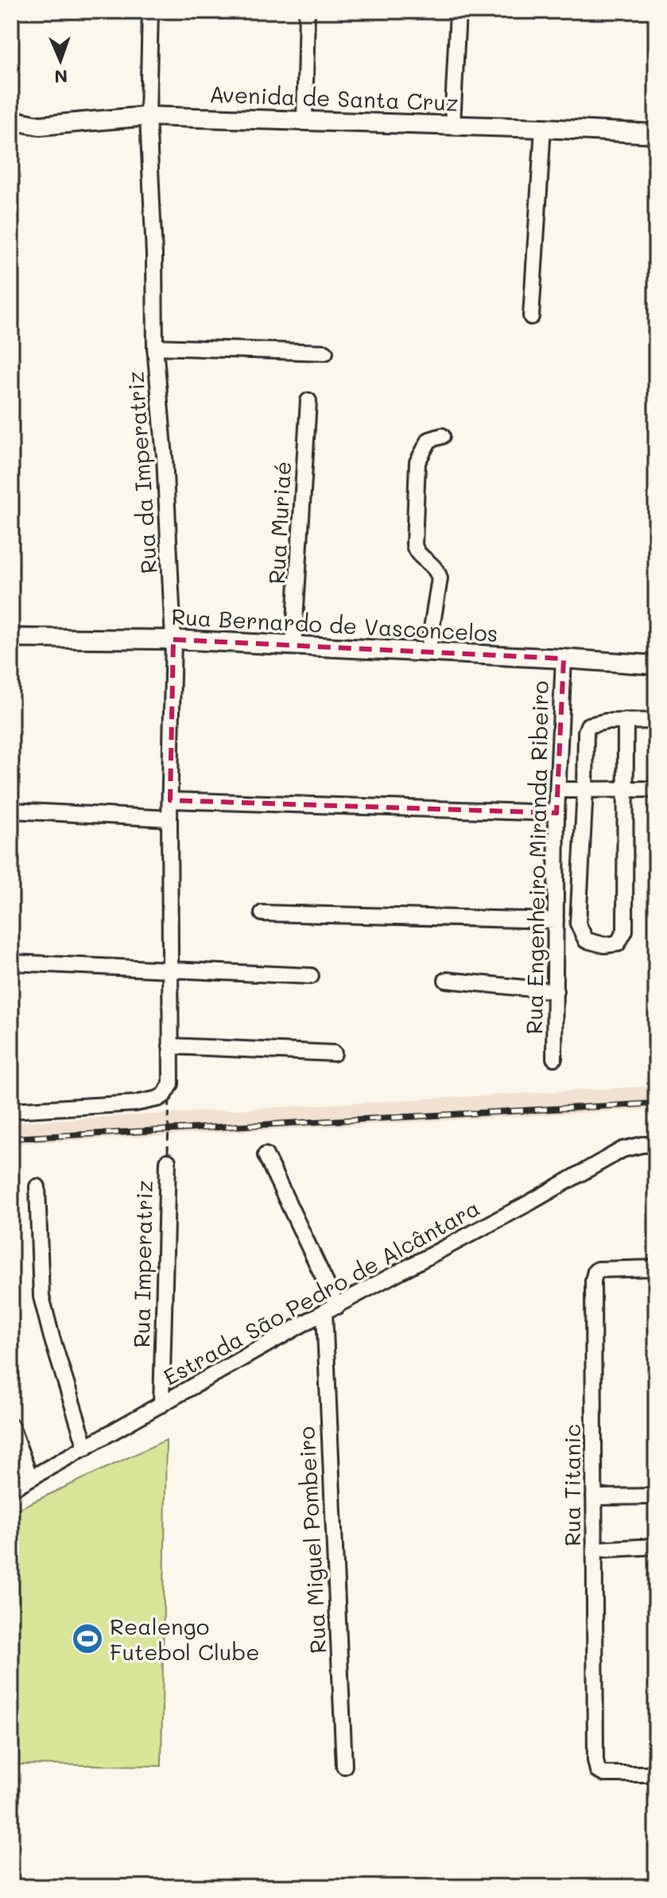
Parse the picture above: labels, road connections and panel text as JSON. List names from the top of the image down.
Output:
{
  "streets": {
    "main road": ["Avenida de Santa Cruz", "Rua Bernardo de Vasconcelos"],
    "street": [
      "Rua da Imperatriz",
      "Rua Muriaé",
      "Rua Engenheiro Miranda Ribeiro",
      "Rua Imperatriz",
      "Estrada São Pedro de Alcântara",
      "Rua Titanic",
      "Rua Miguel Pombeiro"
    ]
  },
  "crossings": [
    ["Avenida de Santa Cruz", "Rua da Imperatriz"],
    ["Rua da Imperatriz", "Rua Bernardo de Vasconcelos"],
    ["Rua Muriaé", "Rua Bernardo de Vasconcelos"],
    ["Rua Bernardo de Vasconcelos", "Rua Engenheiro Miranda Ribeiro"],
    ["Rua Imperatriz", "Estrada São Pedro de Alcântara"],
    ["Estrada São Pedro de Alcântara", "Rua Miguel Pombeiro"]
  ],
  "places": {
    "sports": ["Realengo Futebol Clube"]
  },
  "north": "bottom"
}
